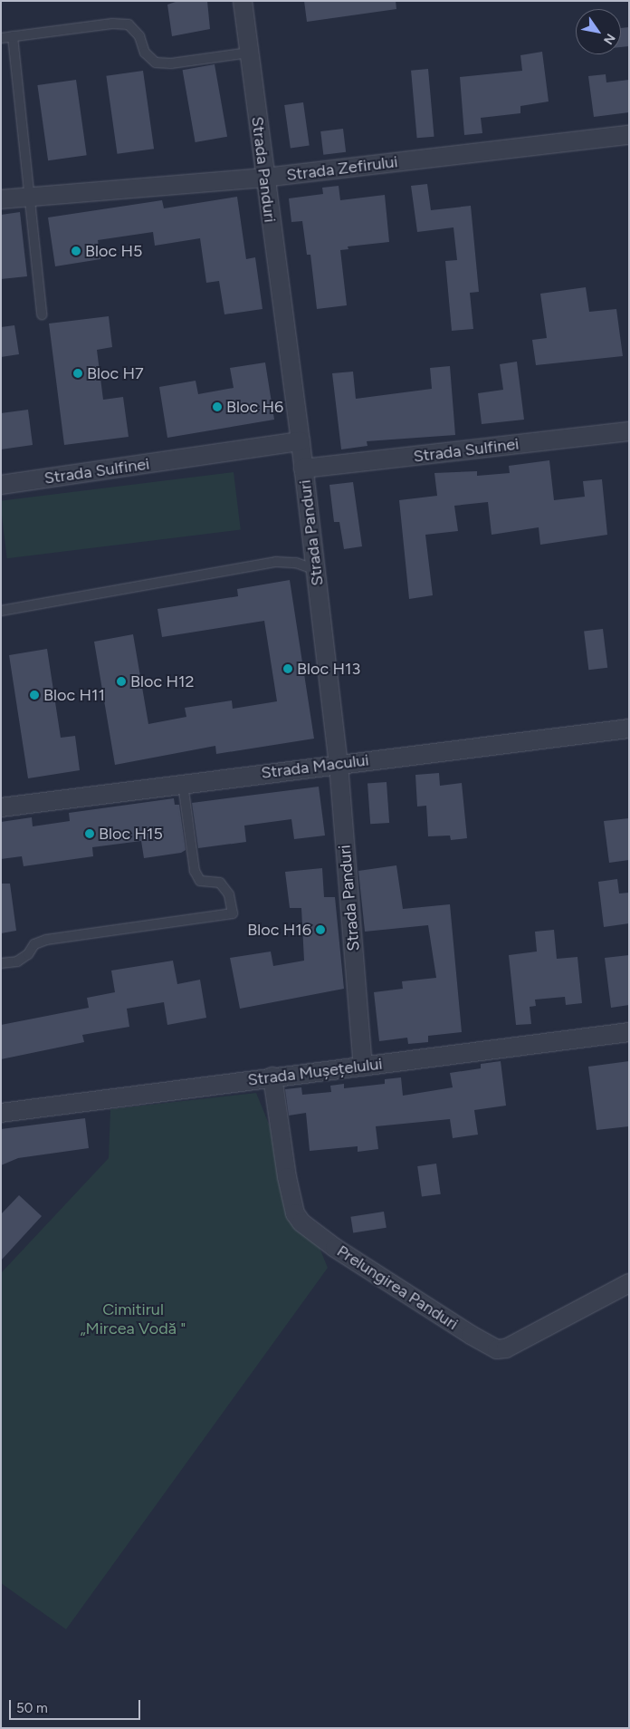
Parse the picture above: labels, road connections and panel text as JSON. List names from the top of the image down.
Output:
{
  "streets": {
    "street": [
      "Strada Zefirului",
      "Strada Panduri",
      "Strada Sulfinei",
      "Strada Macului",
      "Strada Mușețelului",
      "Prelungirea Panduri"
    ]
  },
  "crossings": [
    ["Strada Zefirului", "Strada Panduri"],
    ["Strada Panduri", "Strada Sulfinei"],
    ["Strada Panduri", "Strada Macului"],
    ["Strada Panduri", "Strada Mușețelului"],
    ["Strada Mușețelului", "Prelungirea Panduri"]
  ],
  "parks": ["Cimitirul „Mircea Vodă \""],
  "places": [
    "Bloc H5",
    "Bloc H7",
    "Bloc H6",
    "Bloc H13",
    "Bloc H12",
    "Bloc H11",
    "Bloc H15",
    "Bloc H16"
  ],
  "scale_bar": "50 m",
  "north": "bottom right"
}
